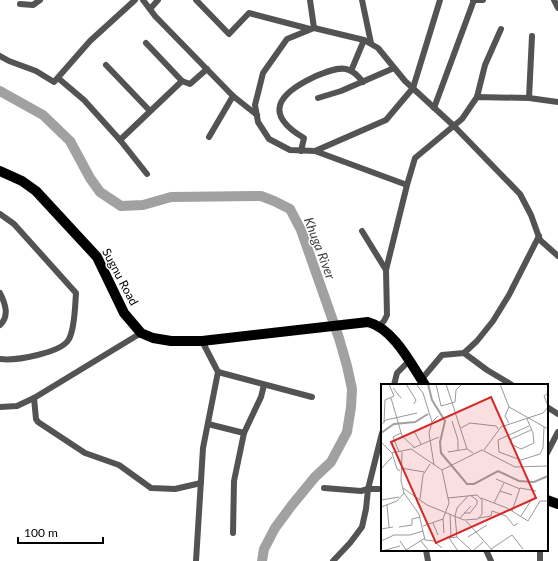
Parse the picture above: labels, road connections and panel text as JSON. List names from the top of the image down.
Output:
{
  "streets": {
    "main road": ["Sugnu Road"]
  },
  "water": ["Khuga River"],
  "scale_bar": "100 m"
}
